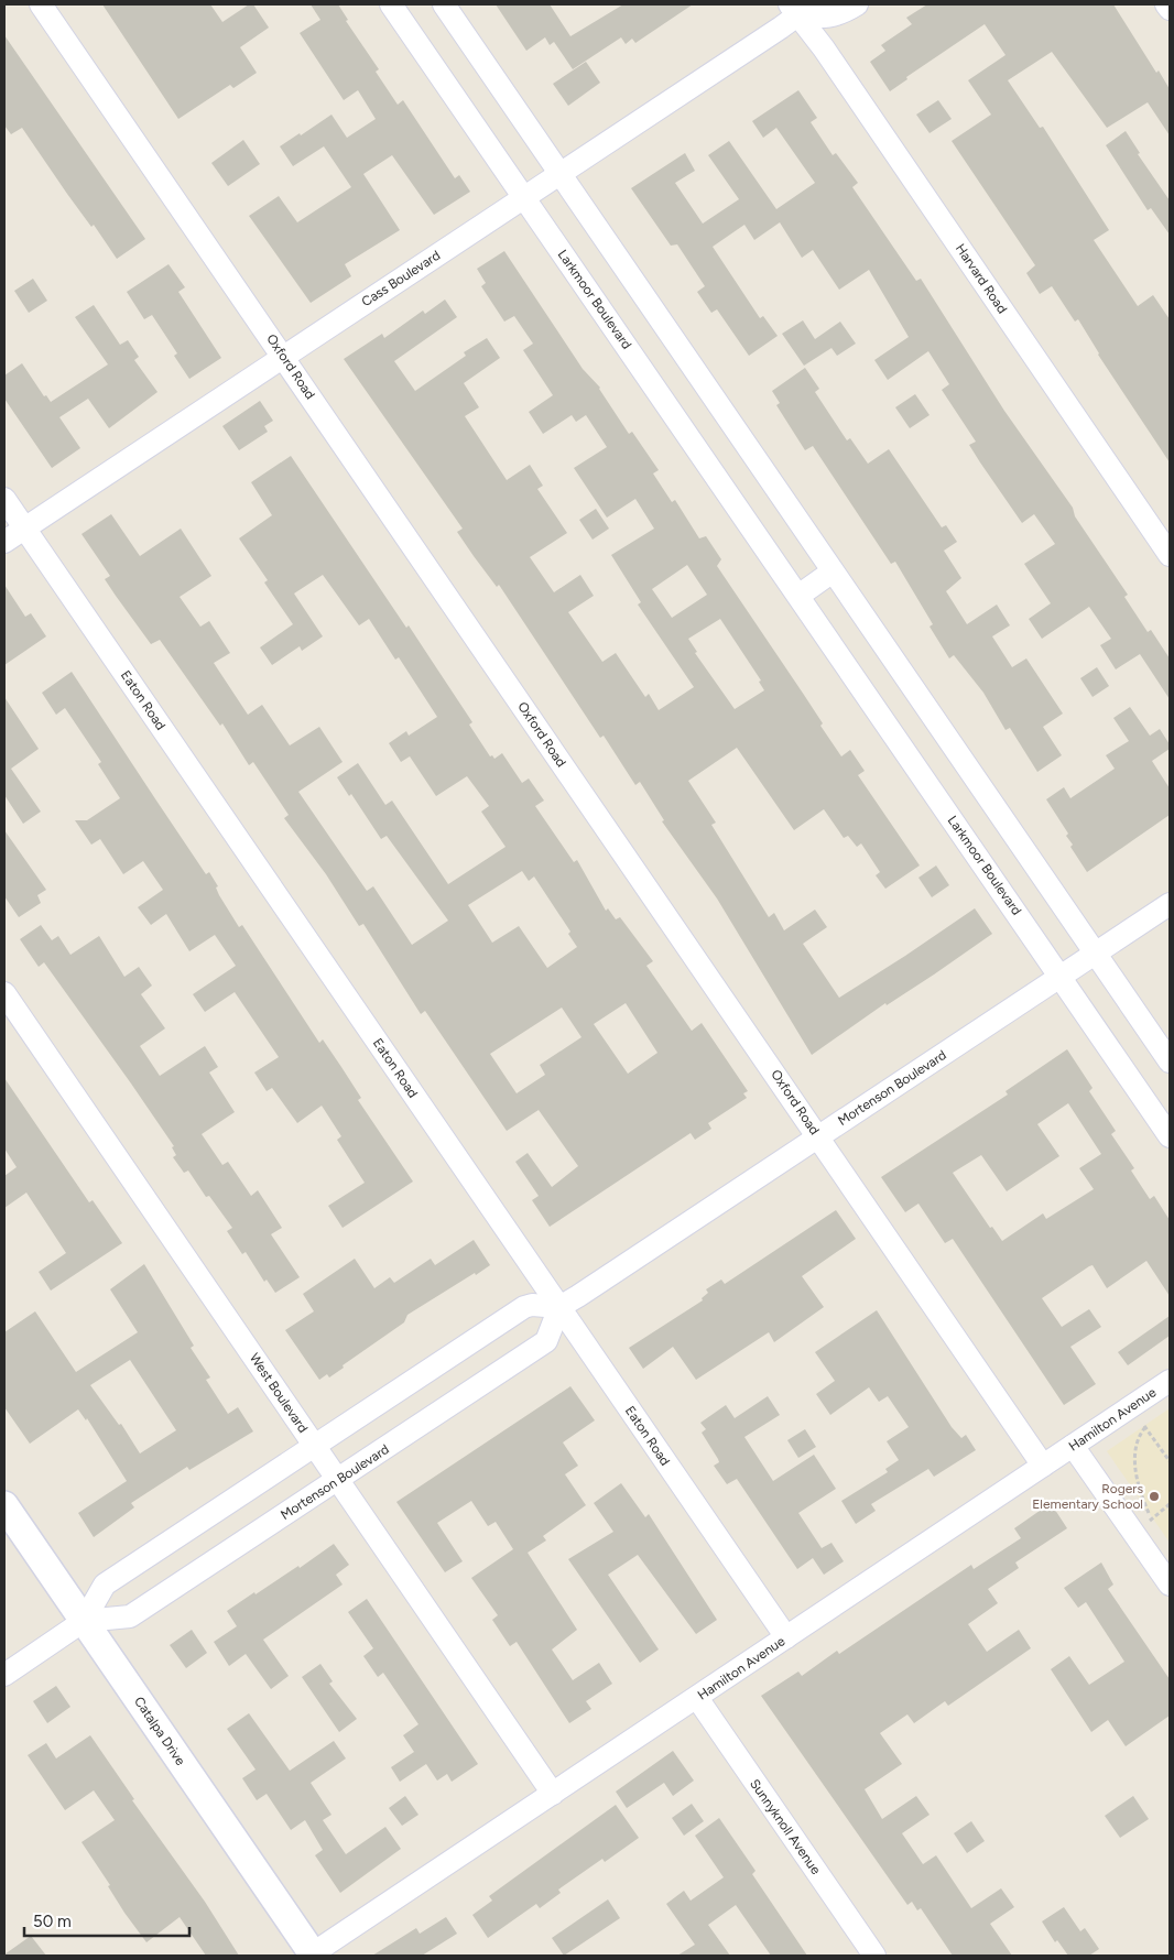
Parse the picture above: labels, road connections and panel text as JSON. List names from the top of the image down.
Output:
{
  "streets": {
    "street": [
      "Cass Boulevard",
      "Harvard Road",
      "Larkmoor Boulevard",
      "Oxford Road",
      "Eaton Road",
      "Mortenson Boulevard",
      "West Boulevard",
      "Hamilton Avenue",
      "Catalpa Drive",
      "Sunnyknoll Avenue"
    ]
  },
  "crossings": [
    ["Cass Boulevard", "Harvard Road"],
    ["Cass Boulevard", "Larkmoor Boulevard"],
    ["Cass Boulevard", "Oxford Road"],
    ["Cass Boulevard", "Eaton Road"],
    ["Larkmoor Boulevard", "Mortenson Boulevard"],
    ["Oxford Road", "Mortenson Boulevard"],
    ["Oxford Road", "Hamilton Avenue"],
    ["Eaton Road", "Mortenson Boulevard"],
    ["Eaton Road", "Hamilton Avenue"],
    ["Mortenson Boulevard", "West Boulevard"],
    ["Mortenson Boulevard", "Catalpa Drive"],
    ["West Boulevard", "Hamilton Avenue"],
    ["Hamilton Avenue", "Catalpa Drive"],
    ["Hamilton Avenue", "Sunnyknoll Avenue"]
  ],
  "places": ["Rogers Elementary School"],
  "scale_bar": "50 m"
}
